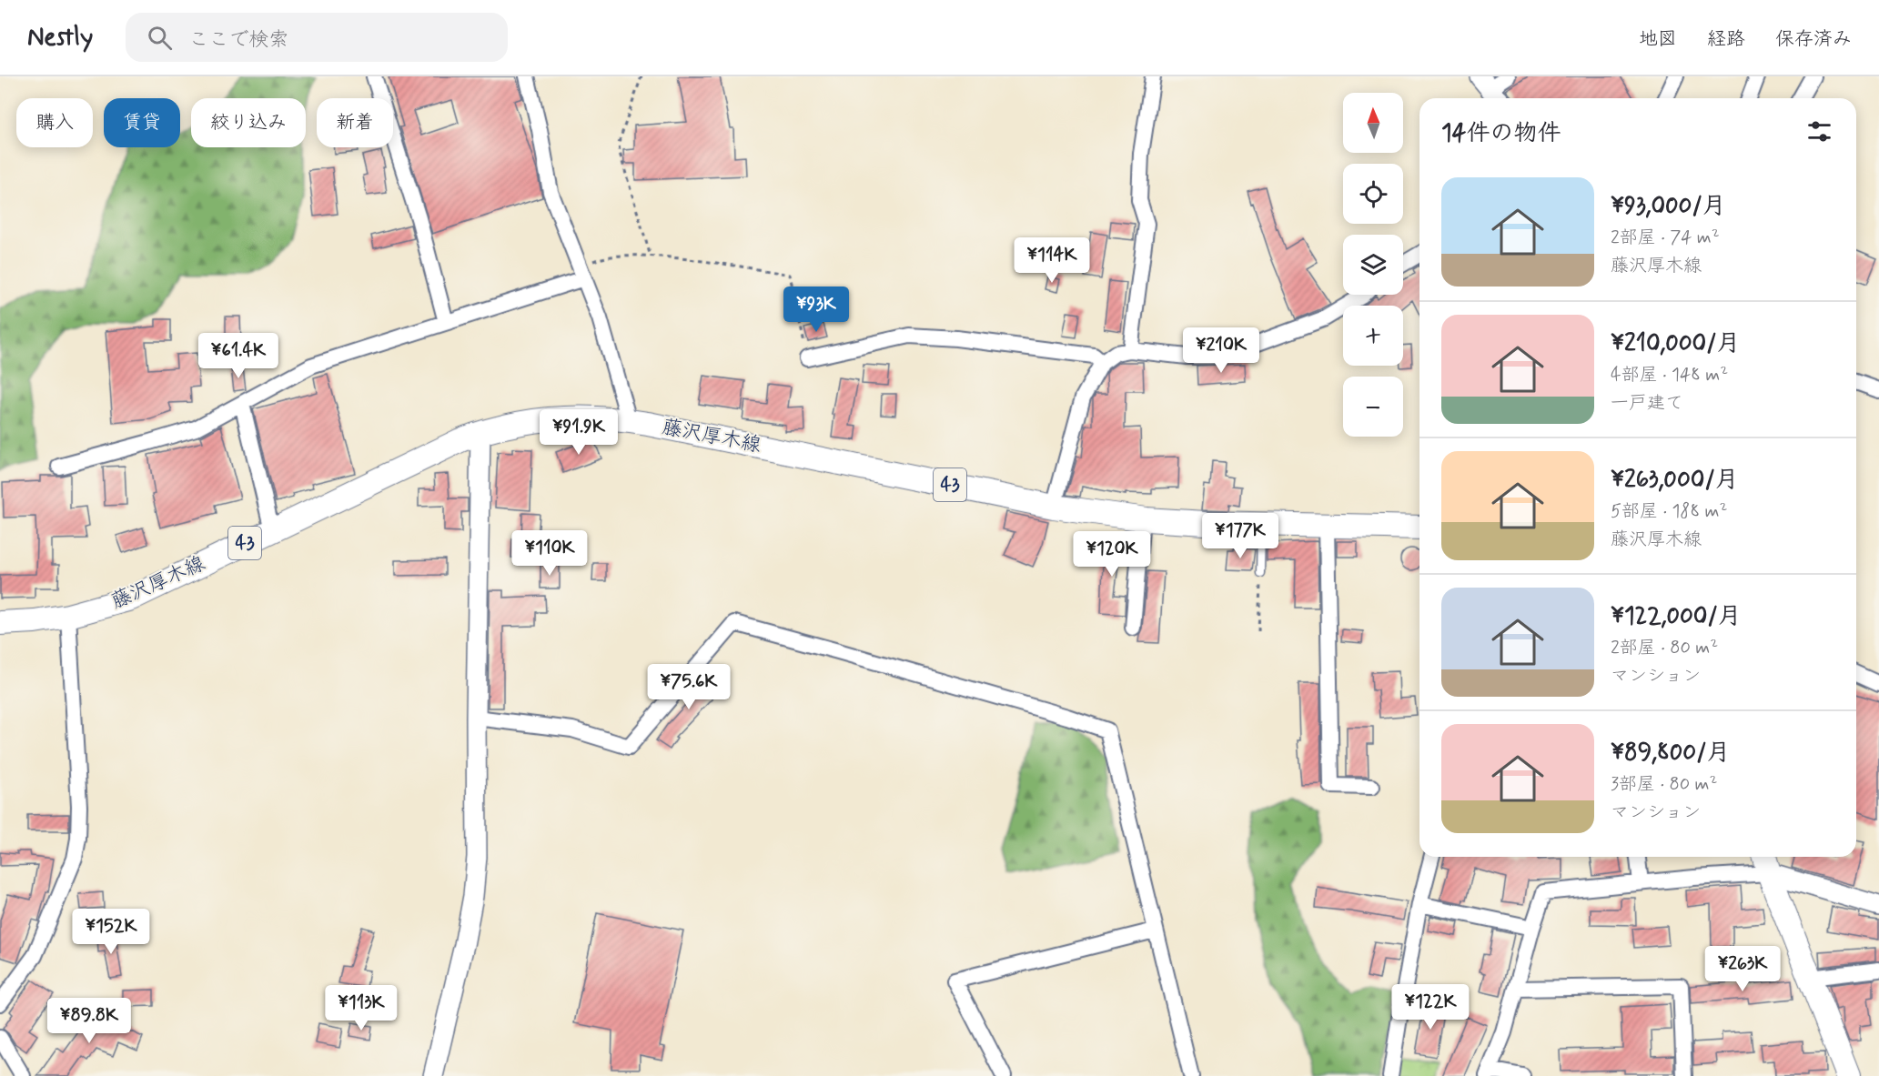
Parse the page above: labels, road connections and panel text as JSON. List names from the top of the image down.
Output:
{
  "streets": {
    "main road": ["藤沢厚木線", "43"]
  },
  "north": "top",
  "page": {
    "header": "Nestly",
    "search": "ここで検索",
    "nav": ["地図", "経路", "保存済み"],
    "map_buttons": ["+", "−"],
    "chip": [
      "購入",
      "賃貸",
      "絞り込み",
      "新着"
    ],
    "heading": "14件の物件",
    "list": [
      {
        "name": "¥93,000/月",
        "note": "2部屋 · 74 m² · 藤沢厚木線"
      },
      {
        "name": "¥210,000/月",
        "note": "4部屋 · 148 m² · 一戸建て"
      },
      {
        "name": "¥263,000/月",
        "note": "5部屋 · 188 m² · 藤沢厚木線"
      },
      {
        "name": "¥122,000/月",
        "note": "2部屋 · 80 m² · マンション"
      },
      {
        "name": "¥89,800/月",
        "note": "3部屋 · 80 m² · マンション"
      }
    ],
    "price": [
      "¥114K",
      "¥93K",
      "¥210K",
      "¥61.4K",
      "¥91.9K",
      "¥177K",
      "¥110K",
      "¥120K",
      "¥75.6K",
      "¥152K",
      "¥263K",
      "¥122K",
      "¥113K",
      "¥89.8K"
    ]
  }
}
